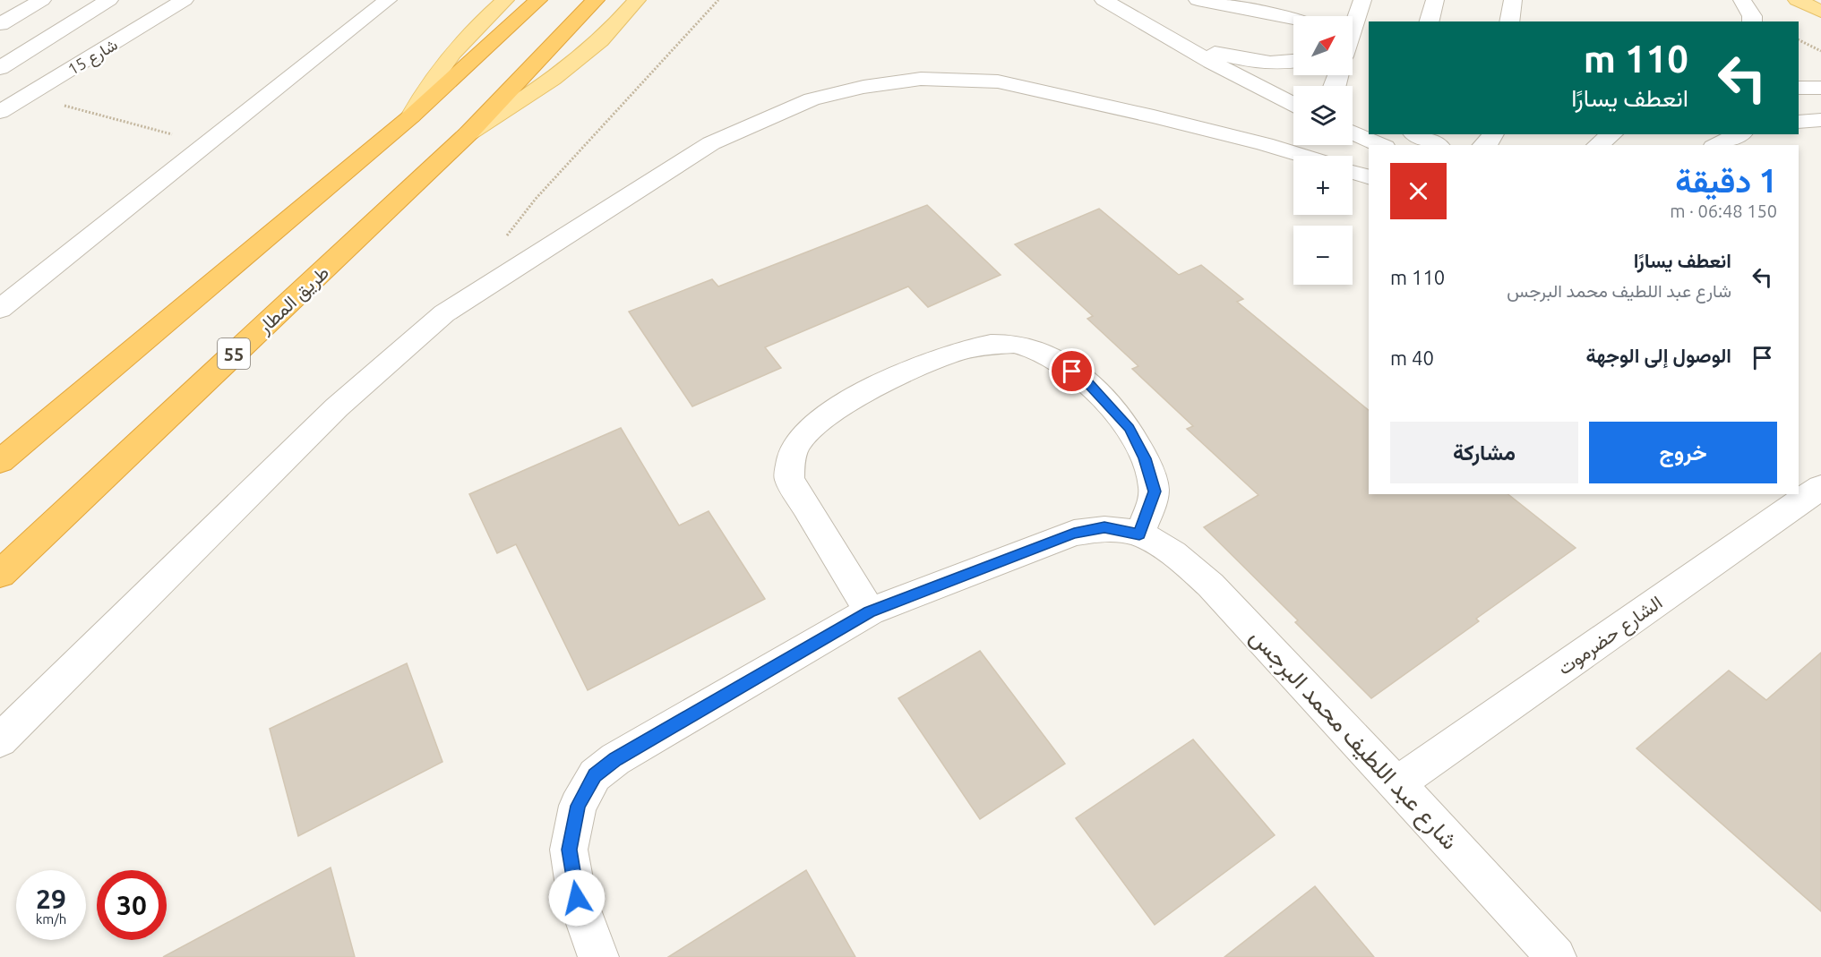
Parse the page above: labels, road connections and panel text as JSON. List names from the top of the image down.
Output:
{
  "streets": {
    "highway": ["طريق المطار", "55"],
    "street": ["شارع 15", "الشارع حضرموت", "شارع عبد اللطيف محمد البرجس"]
  },
  "crossings": [
    ["الشارع حضرموت", "شارع عبد اللطيف محمد البرجس"]
  ],
  "north": "top right",
  "page": {
    "map_buttons": ["+", "−"],
    "turn": ["110 m", "انعطف يسارًا"],
    "heading": ["1 دقيقة", "150 m · 06:48"],
    "list": [
      {
        "name": "انعطف يسارًا",
        "note": "شارع عبد اللطيف محمد البرجس",
        "value": "110 m"
      },
      {
        "name": "الوصول إلى الوجهة",
        "value": "40 m"
      }
    ],
    "buttons": ["خروج", "مشاركة"],
    "speed": "29 km/h",
    "limit": "30"
  }
}
